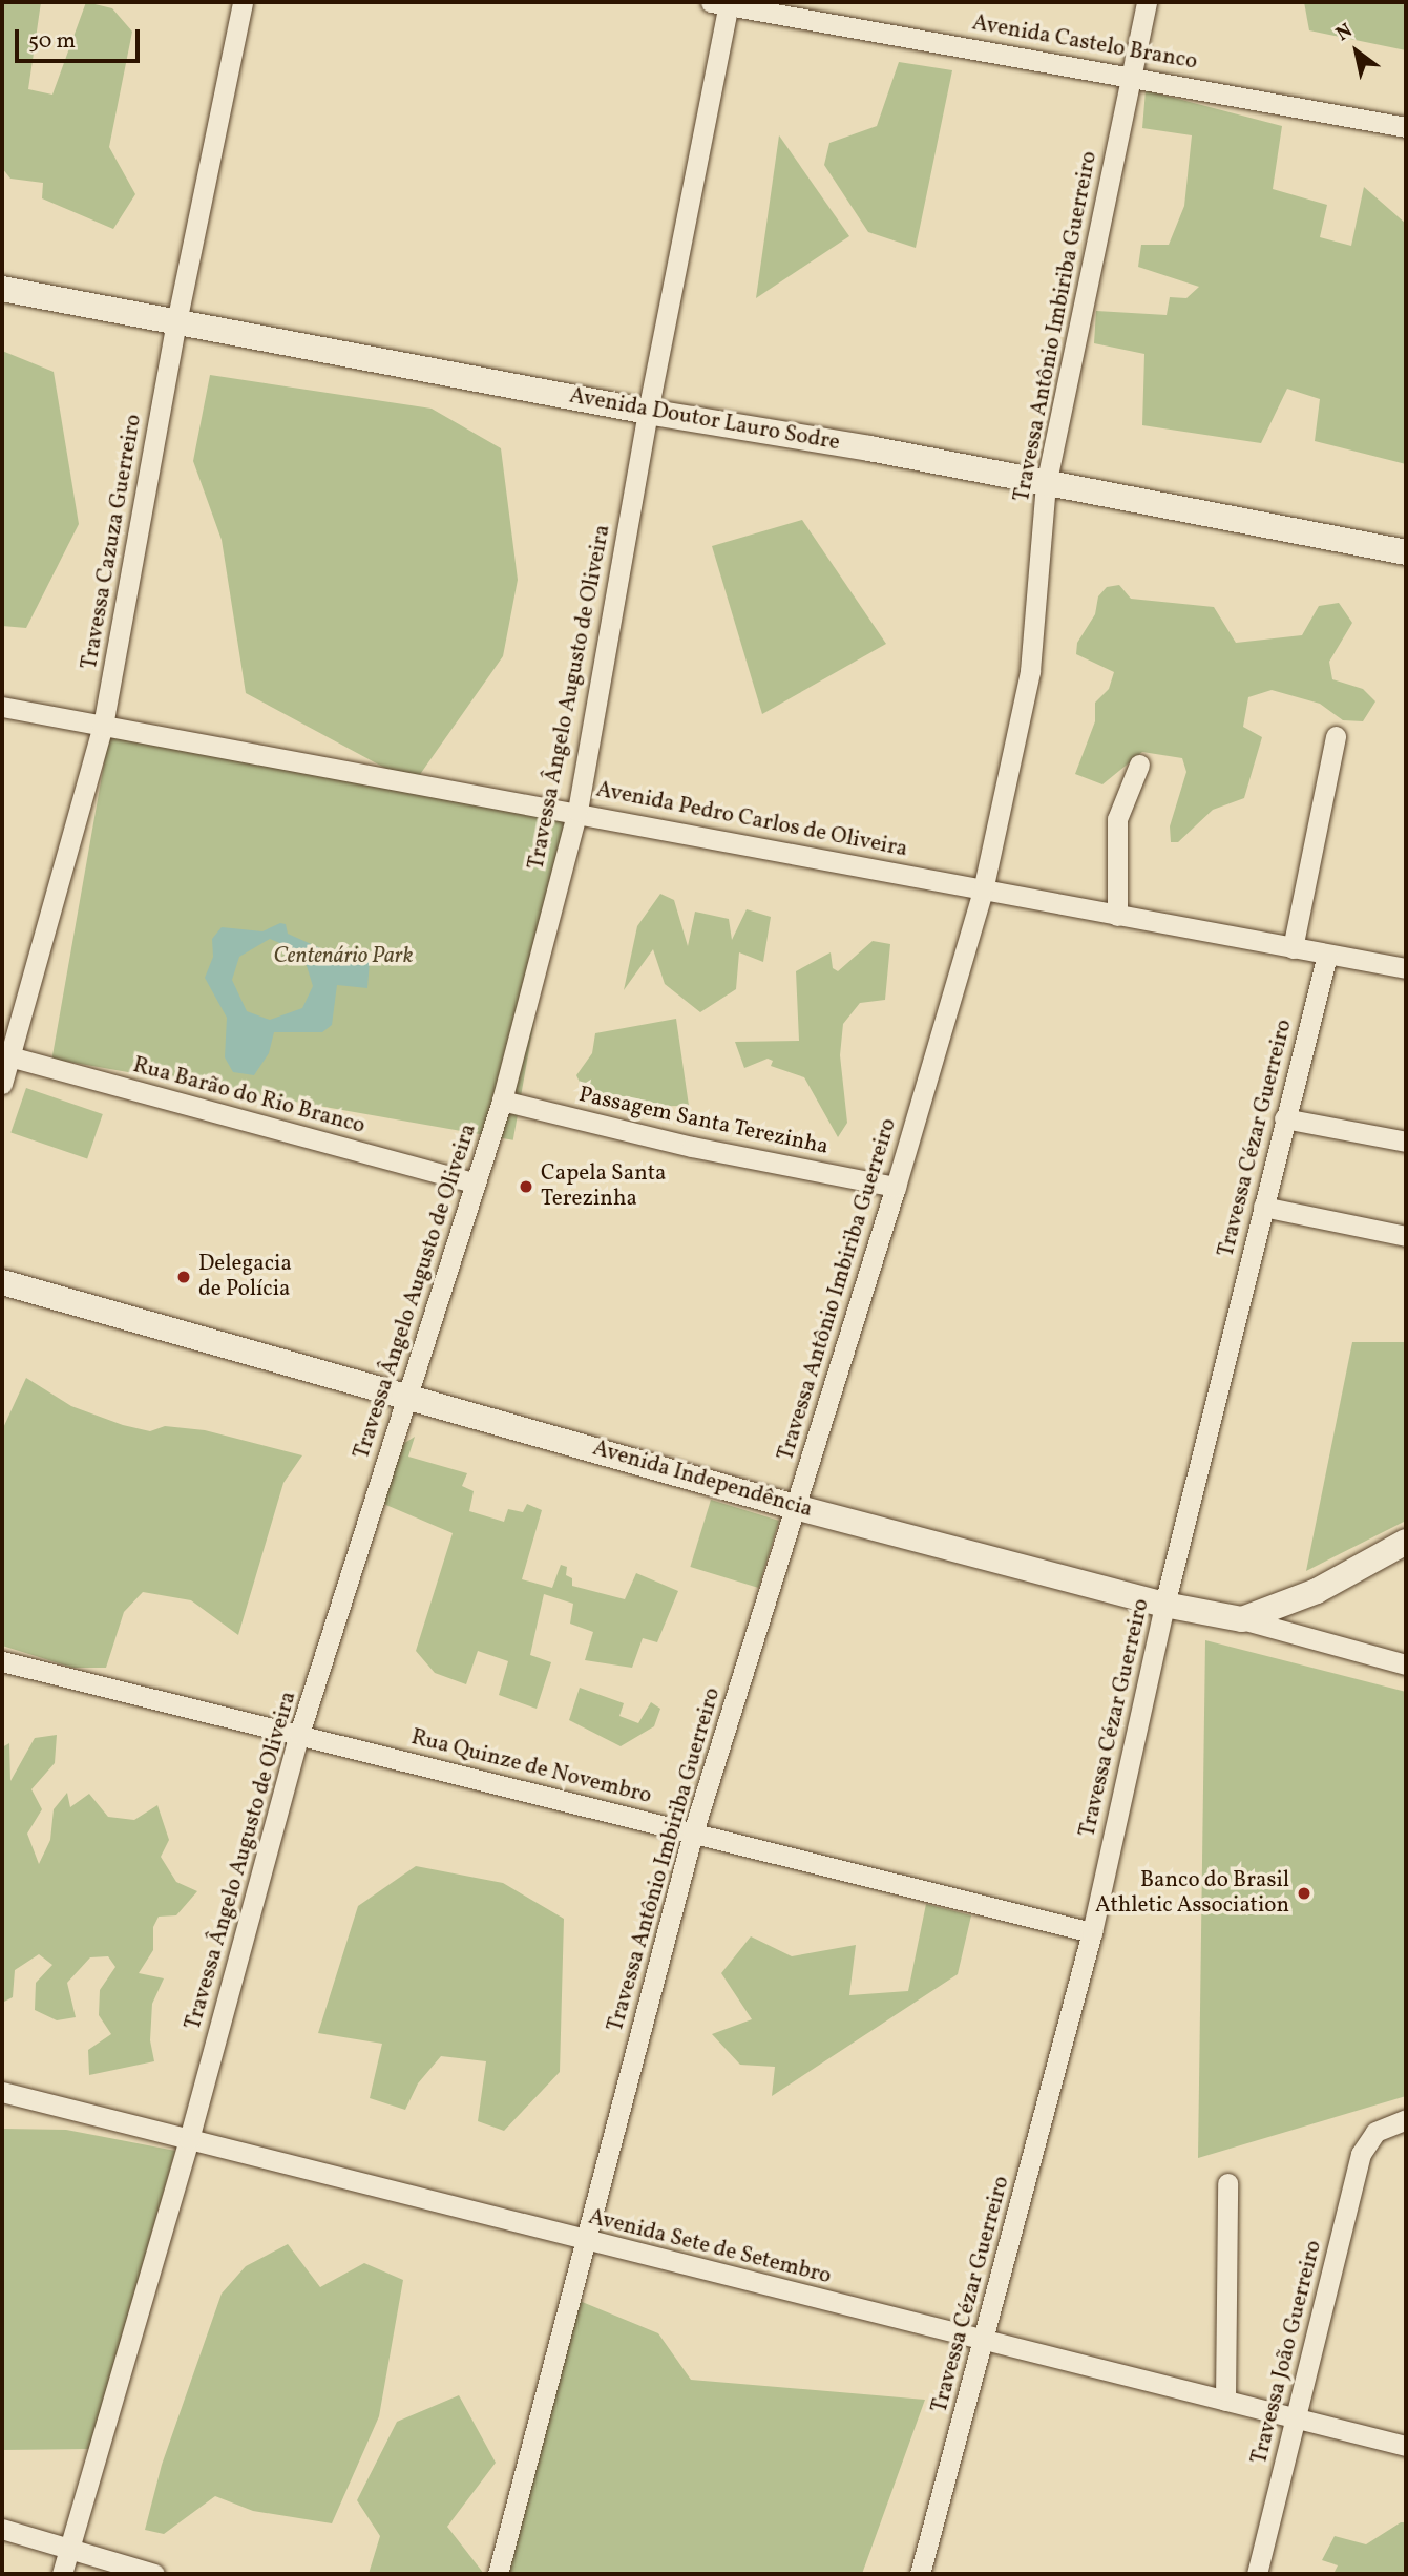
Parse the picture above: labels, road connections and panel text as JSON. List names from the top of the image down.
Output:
{
  "streets": {
    "street": [
      "Avenida Castelo Branco",
      "Travessa Antônio Imbiriba Guerreiro",
      "Avenida Doutor Lauro Sodre",
      "Travessa Cazuza Guerreiro",
      "Travessa Ângelo Augusto de Oliveira",
      "Avenida Pedro Carlos de Oliveira",
      "Rua Barão do Rio Branco",
      "Passagem Santa Terezinha",
      "Travessa Cézar Guerreiro",
      "Avenida Independência",
      "Rua Quinze de Novembro",
      "Avenida Sete de Setembro",
      "Travessa João Guerreiro"
    ]
  },
  "crossings": [
    ["Avenida Castelo Branco", "Travessa Antônio Imbiriba Guerreiro"],
    ["Avenida Castelo Branco", "Travessa Ângelo Augusto de Oliveira"],
    ["Travessa Antônio Imbiriba Guerreiro", "Avenida Doutor Lauro Sodre"],
    ["Travessa Antônio Imbiriba Guerreiro", "Avenida Pedro Carlos de Oliveira"],
    ["Travessa Antônio Imbiriba Guerreiro", "Passagem Santa Terezinha"],
    ["Travessa Antônio Imbiriba Guerreiro", "Avenida Independência"],
    ["Travessa Antônio Imbiriba Guerreiro", "Rua Quinze de Novembro"],
    ["Travessa Antônio Imbiriba Guerreiro", "Avenida Sete de Setembro"],
    ["Avenida Doutor Lauro Sodre", "Travessa Cazuza Guerreiro"],
    ["Avenida Doutor Lauro Sodre", "Travessa Ângelo Augusto de Oliveira"],
    ["Travessa Cazuza Guerreiro", "Avenida Pedro Carlos de Oliveira"],
    ["Travessa Cazuza Guerreiro", "Rua Barão do Rio Branco"],
    ["Travessa Ângelo Augusto de Oliveira", "Avenida Pedro Carlos de Oliveira"],
    ["Travessa Ângelo Augusto de Oliveira", "Rua Barão do Rio Branco"],
    ["Travessa Ângelo Augusto de Oliveira", "Passagem Santa Terezinha"],
    ["Travessa Ângelo Augusto de Oliveira", "Avenida Independência"],
    ["Travessa Ângelo Augusto de Oliveira", "Rua Quinze de Novembro"],
    ["Travessa Ângelo Augusto de Oliveira", "Avenida Sete de Setembro"],
    ["Avenida Pedro Carlos de Oliveira", "Travessa Cézar Guerreiro"],
    ["Travessa Cézar Guerreiro", "Avenida Independência"],
    ["Travessa Cézar Guerreiro", "Rua Quinze de Novembro"],
    ["Travessa Cézar Guerreiro", "Avenida Sete de Setembro"],
    ["Avenida Sete de Setembro", "Travessa João Guerreiro"]
  ],
  "parks": ["Centenário Park"],
  "places": ["Capela Santa Terezinha", "Delegacia de Polícia", "Banco do Brasil Athletic Association"],
  "scale_bar": "50 m",
  "north": "top left"
}
